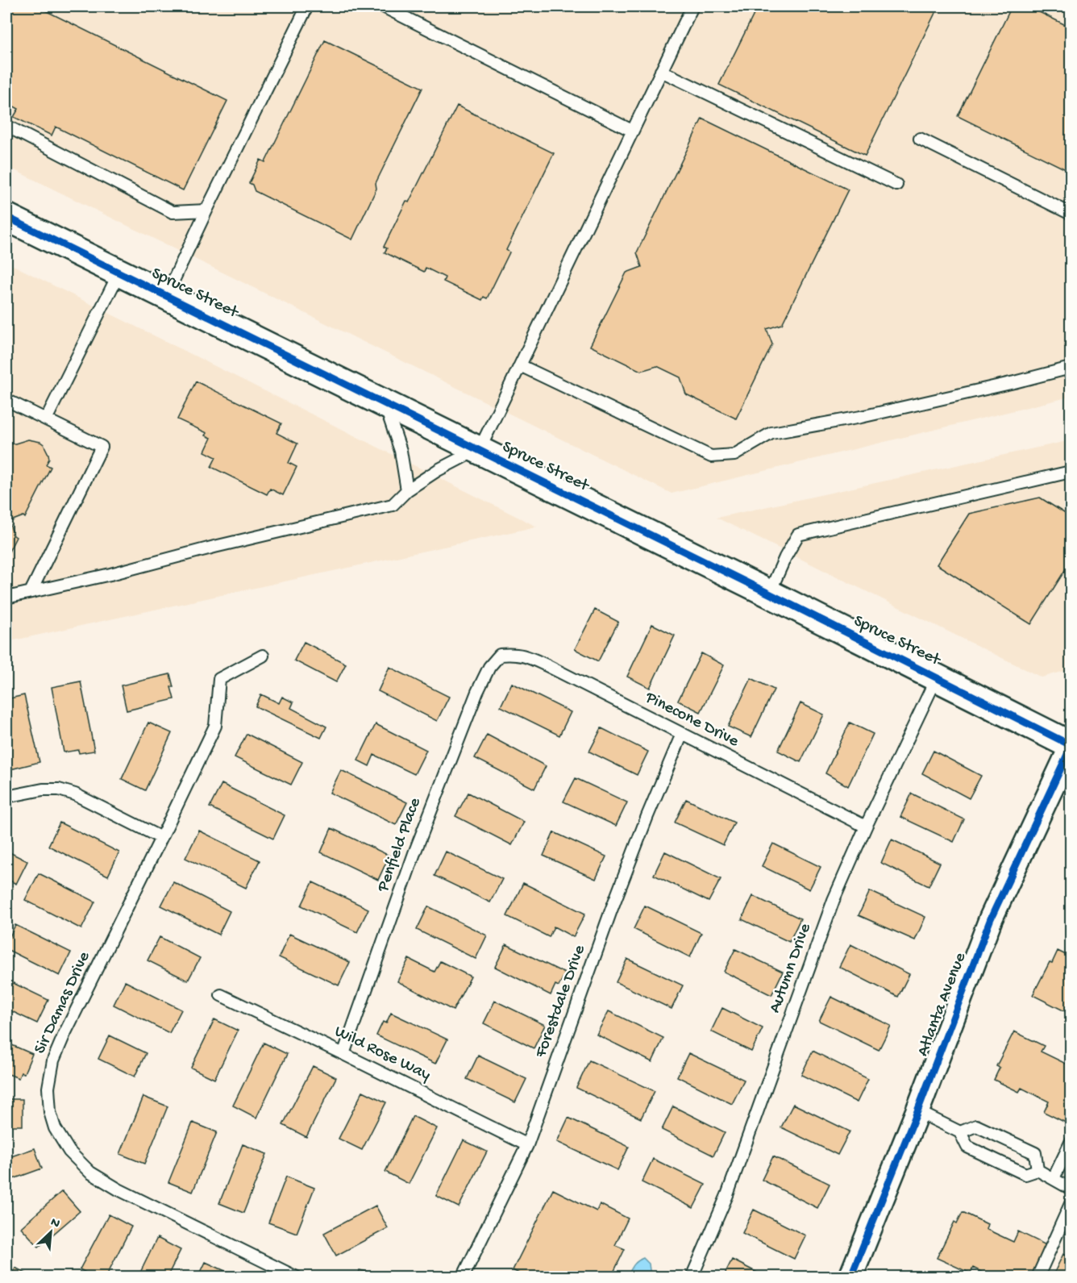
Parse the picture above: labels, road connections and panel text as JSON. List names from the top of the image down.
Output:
{
  "streets": {
    "main road": ["Spruce Street"],
    "street": ["Atlanta Avenue"],
    "lane": [
      "Pinecone Drive",
      "Penfield Place",
      "Autumn Drive",
      "Forestdale Drive",
      "Sir Damas Drive",
      "Wild Rose Way"
    ]
  },
  "crossings": [
    ["Spruce Street", "Autumn Drive"],
    ["Spruce Street", "Atlanta Avenue"],
    ["Pinecone Drive", "Penfield Place"],
    ["Pinecone Drive", "Autumn Drive"],
    ["Pinecone Drive", "Forestdale Drive"],
    ["Penfield Place", "Wild Rose Way"],
    ["Forestdale Drive", "Wild Rose Way"]
  ],
  "north": "top right"
}
